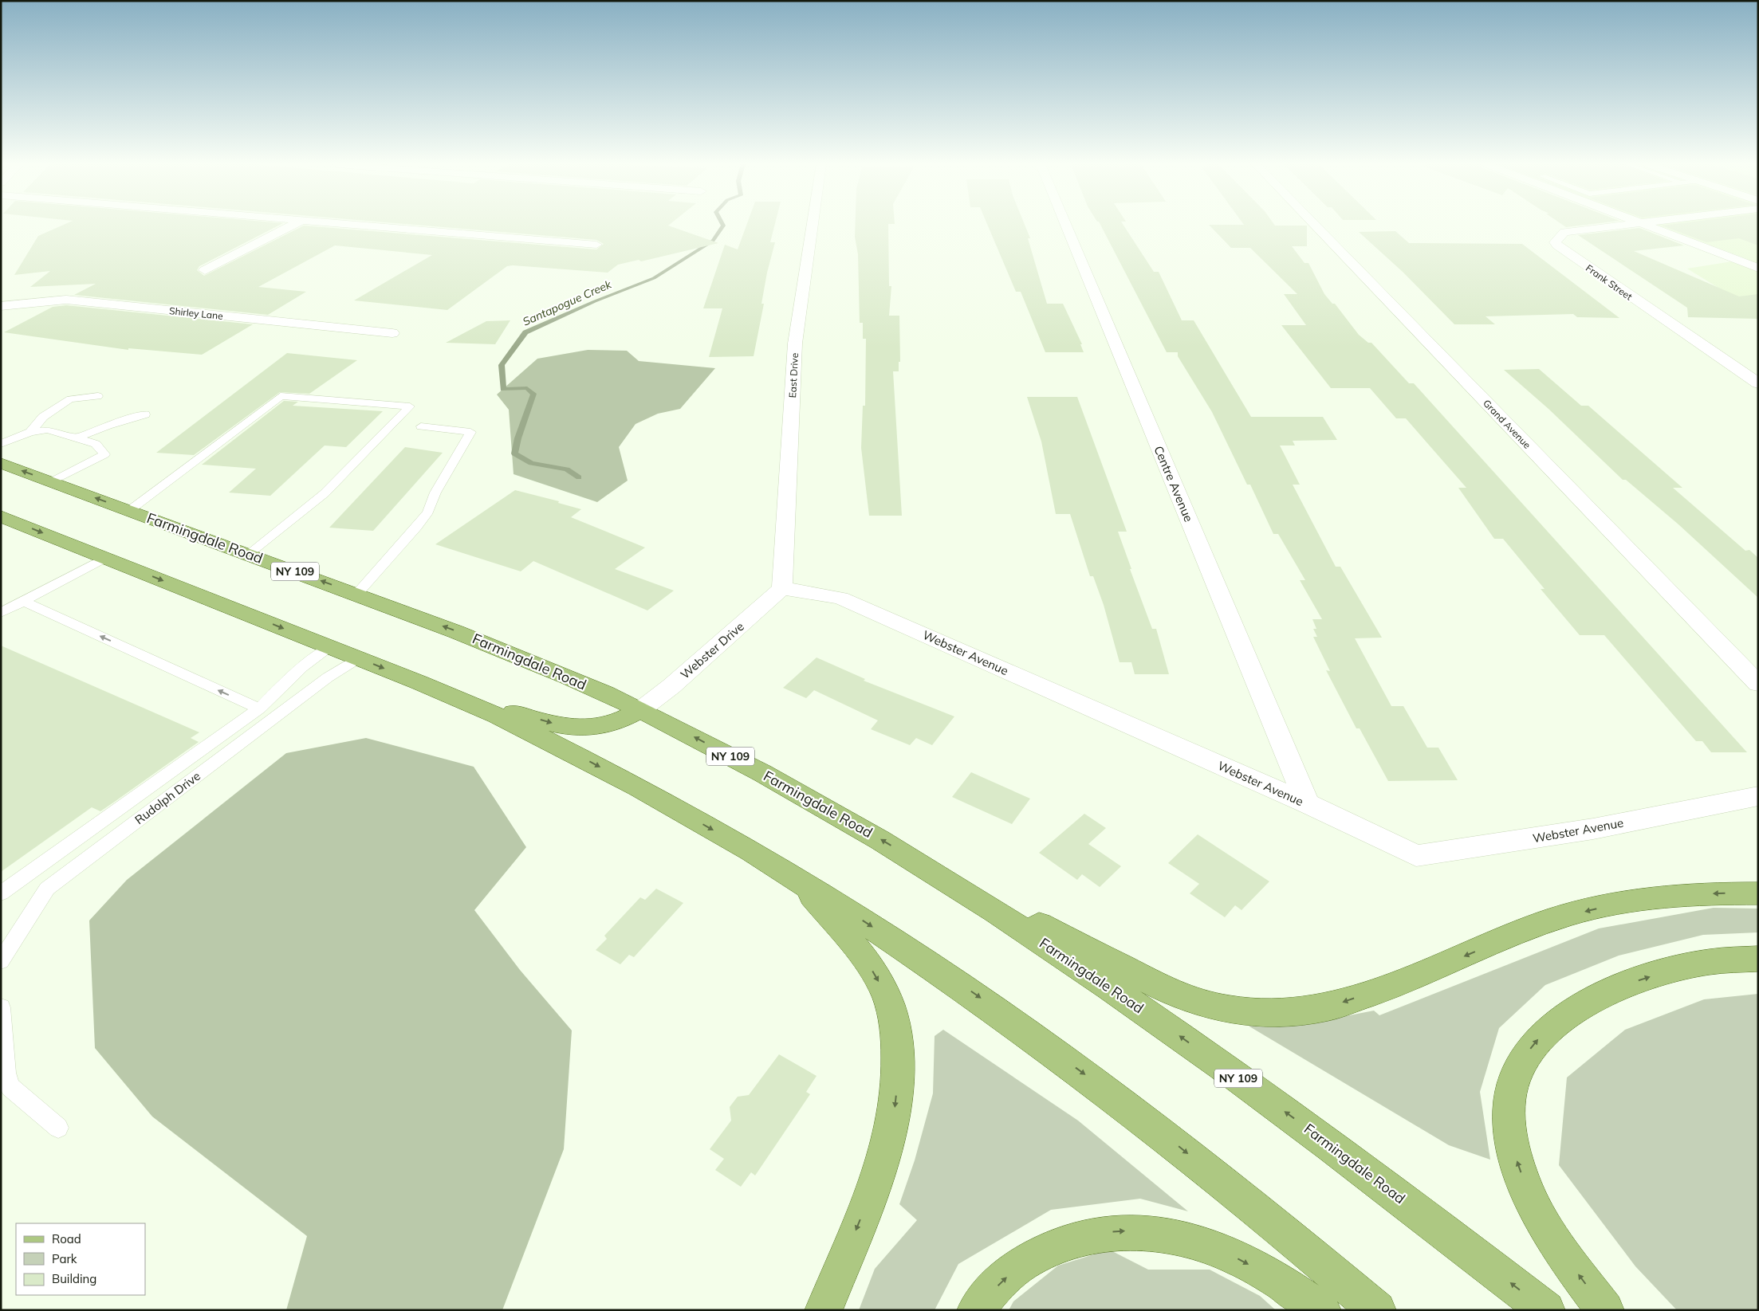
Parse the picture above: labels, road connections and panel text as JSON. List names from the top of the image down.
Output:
{
  "streets": {
    "main road": ["Farmingdale Road", "NY 109"],
    "street": [
      "Frank Street",
      "Shirley Lane",
      "East Drive",
      "Grand Avenue",
      "Centre Avenue",
      "Webster Drive",
      "Webster Avenue"
    ],
    "lane": ["Rudolph Drive"]
  },
  "crossings": [
    ["East Drive", "Webster Drive"],
    ["East Drive", "Webster Avenue"],
    ["Centre Avenue", "Webster Avenue"],
    ["Farmingdale Road", "Webster Drive"],
    ["Webster Drive", "Webster Avenue"]
  ],
  "water": ["Santapogue Creek"],
  "legend": ["Road", "Park", "Building"]
}
